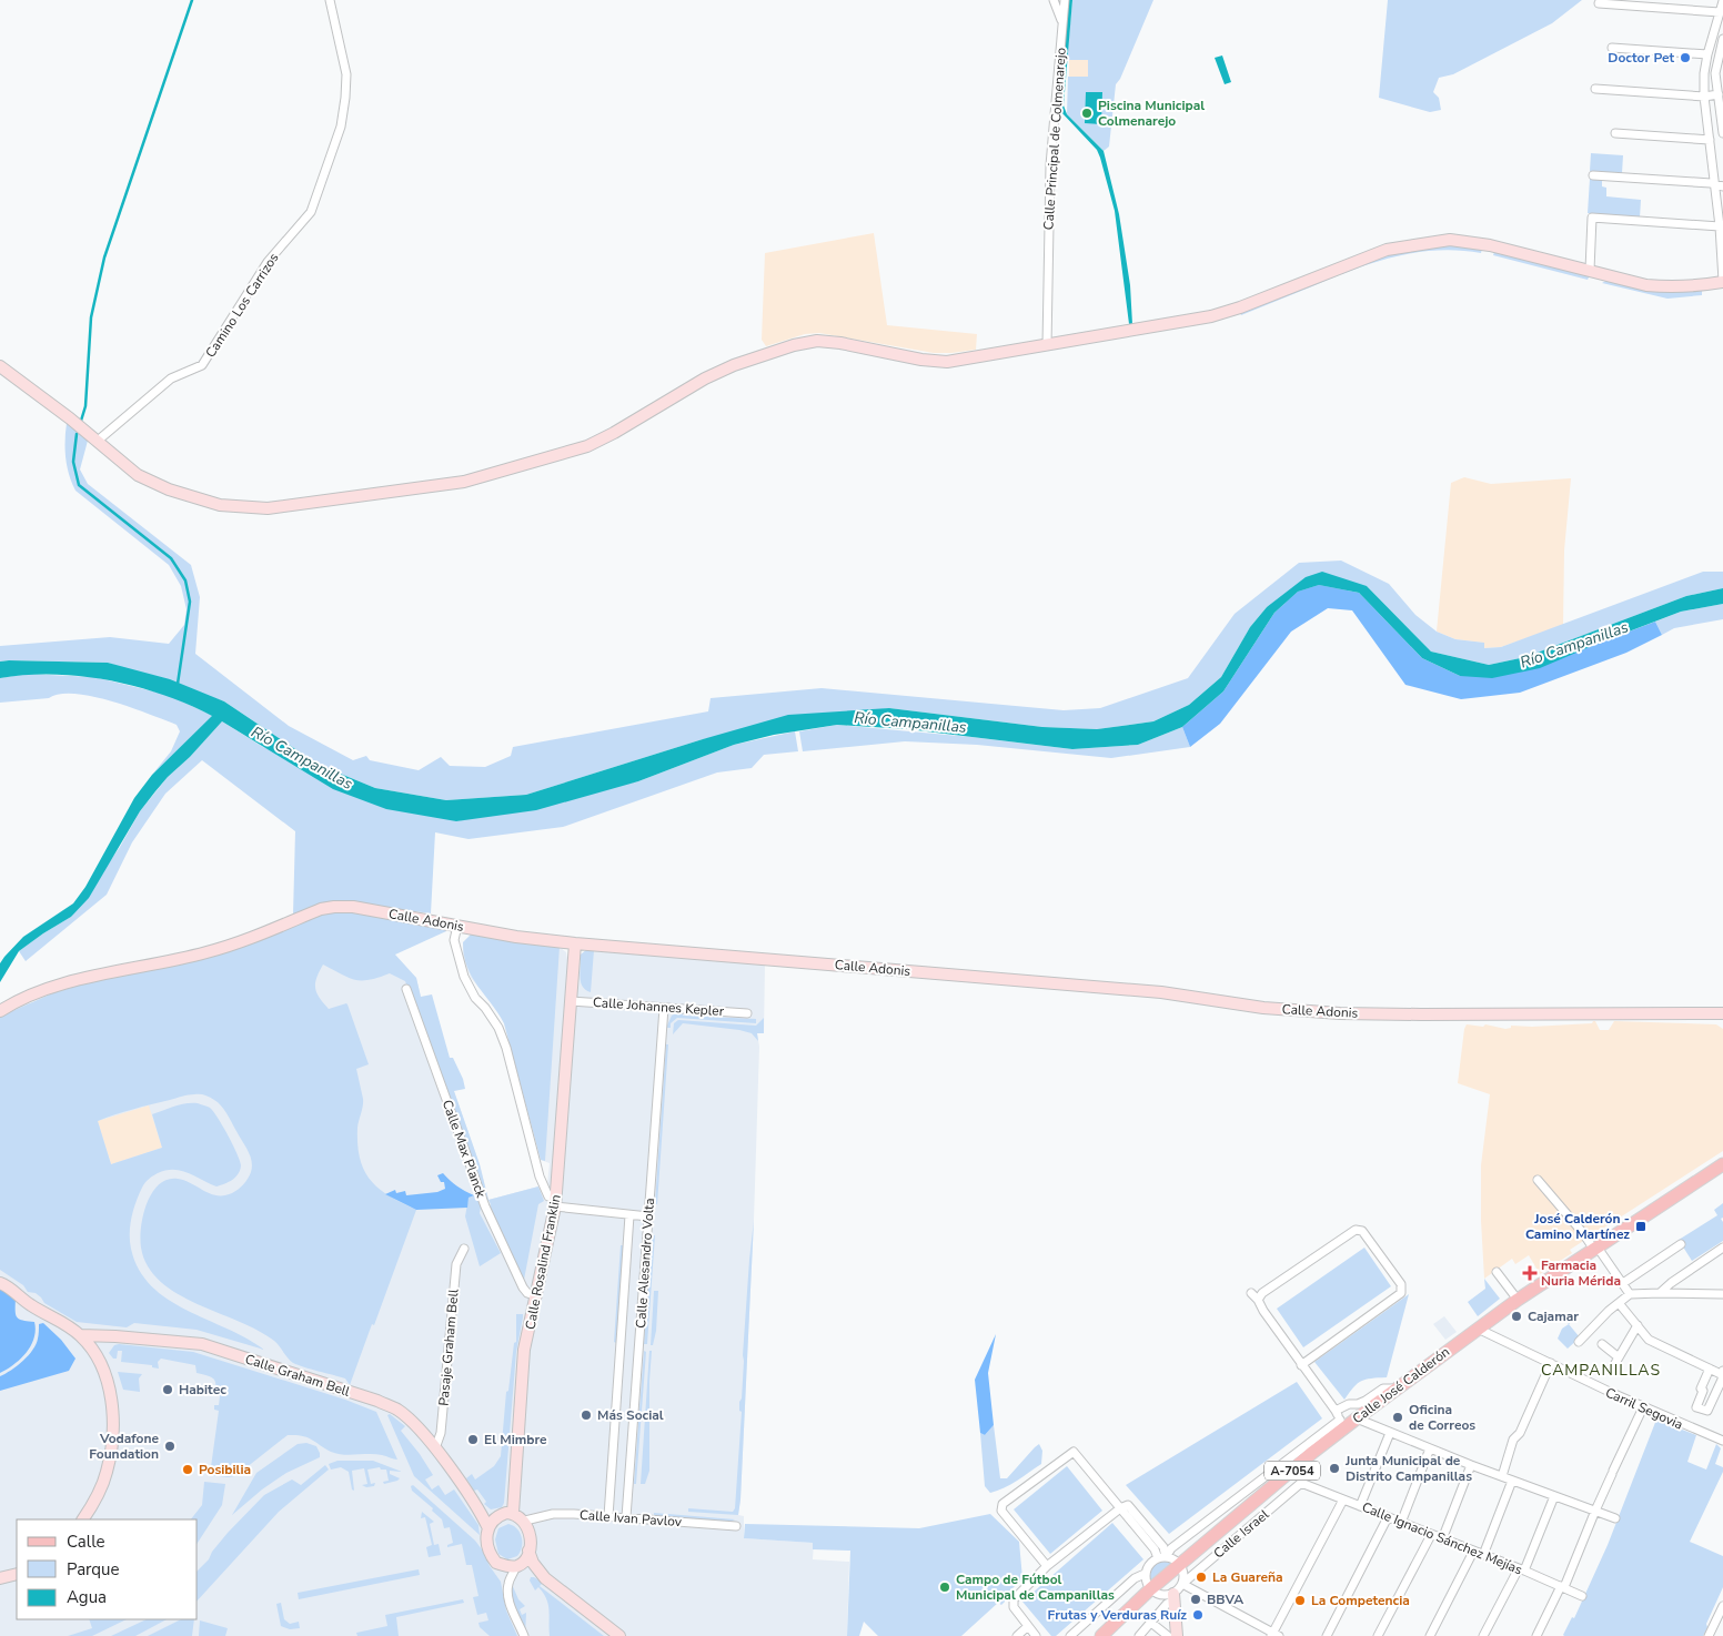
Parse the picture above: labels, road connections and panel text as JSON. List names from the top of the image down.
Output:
{
  "streets": {
    "main road": ["Calle José Calderón", "A-7054"],
    "street": [
      "Calle Principal de Colmenarejo",
      "Camino Los Carrizos",
      "Calle Adonis",
      "Calle Johannes Kepler",
      "Calle Max Planck",
      "Calle Rosalind Franklin",
      "Calle Alesandro Volta",
      "Pasaje Graham Bell",
      "Calle Graham Bell",
      "Carril Segovia",
      "Calle Ivan Pavlov",
      "Calle Israel",
      "Calle Ignacio Sánchez Mejías"
    ]
  },
  "crossings": [
    ["Calle Adonis", "Calle Rosalind Franklin"],
    ["Calle Johannes Kepler", "Calle Rosalind Franklin"],
    ["Calle Johannes Kepler", "Calle Alesandro Volta"],
    ["Calle Max Planck", "Calle Rosalind Franklin"],
    ["Calle Rosalind Franklin", "Calle Graham Bell"],
    ["Calle Rosalind Franklin", "Calle Ivan Pavlov"],
    ["Calle Alesandro Volta", "Calle Ivan Pavlov"],
    ["Pasaje Graham Bell", "Calle Graham Bell"],
    ["Calle Graham Bell", "Calle Ivan Pavlov"],
    ["Calle José Calderón", "Carril Segovia"],
    ["Calle Israel", "Calle Ignacio Sánchez Mejías"]
  ],
  "districts": ["CAMPANILLAS"],
  "water": ["Río Campanillas"],
  "places": {
    "other": [
      "Doctor Pet",
      "Piscina Municipal Colmenarejo",
      "Cajamar",
      "Habitec",
      "Más Social",
      "Oficina de Correos",
      "El Mimbre",
      "Vodafone Foundation",
      "Junta Municipal de Distrito Campanillas",
      "Posibilia",
      "La Guareña",
      "Campo de Fútbol Municipal de Campanillas",
      "BBVA",
      "La Competencia",
      "Frutas y Verduras Ruíz"
    ],
    "transit": ["José Calderón - Camino Martínez"],
    "health": ["Farmacia Nuria Mérida"]
  },
  "legend": ["Calle", "Parque", "Agua"]
}
